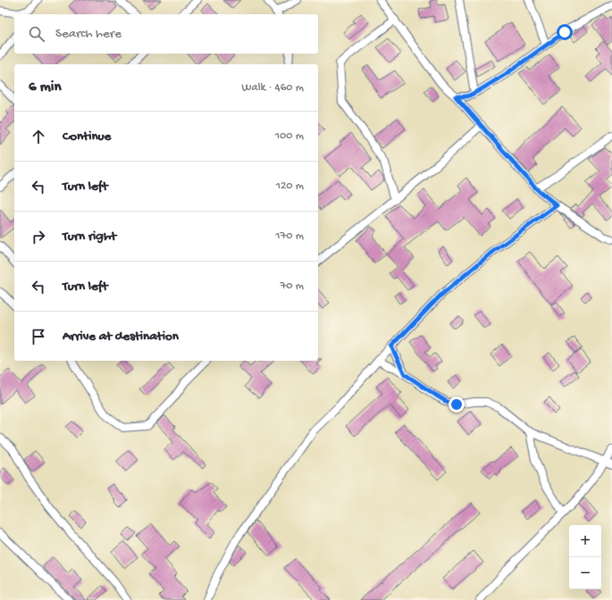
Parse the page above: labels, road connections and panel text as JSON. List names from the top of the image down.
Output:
{
  "page": {
    "search": "Search here",
    "heading": ["6 min", "Walk · 460 m"],
    "list": [
      ["Continue", "100 m"],
      ["Turn left", "120 m"],
      ["Turn right", "170 m"],
      ["Turn left", "70 m"],
      "Arrive at destination"
    ],
    "map_buttons": ["+", "−"]
  }
}
